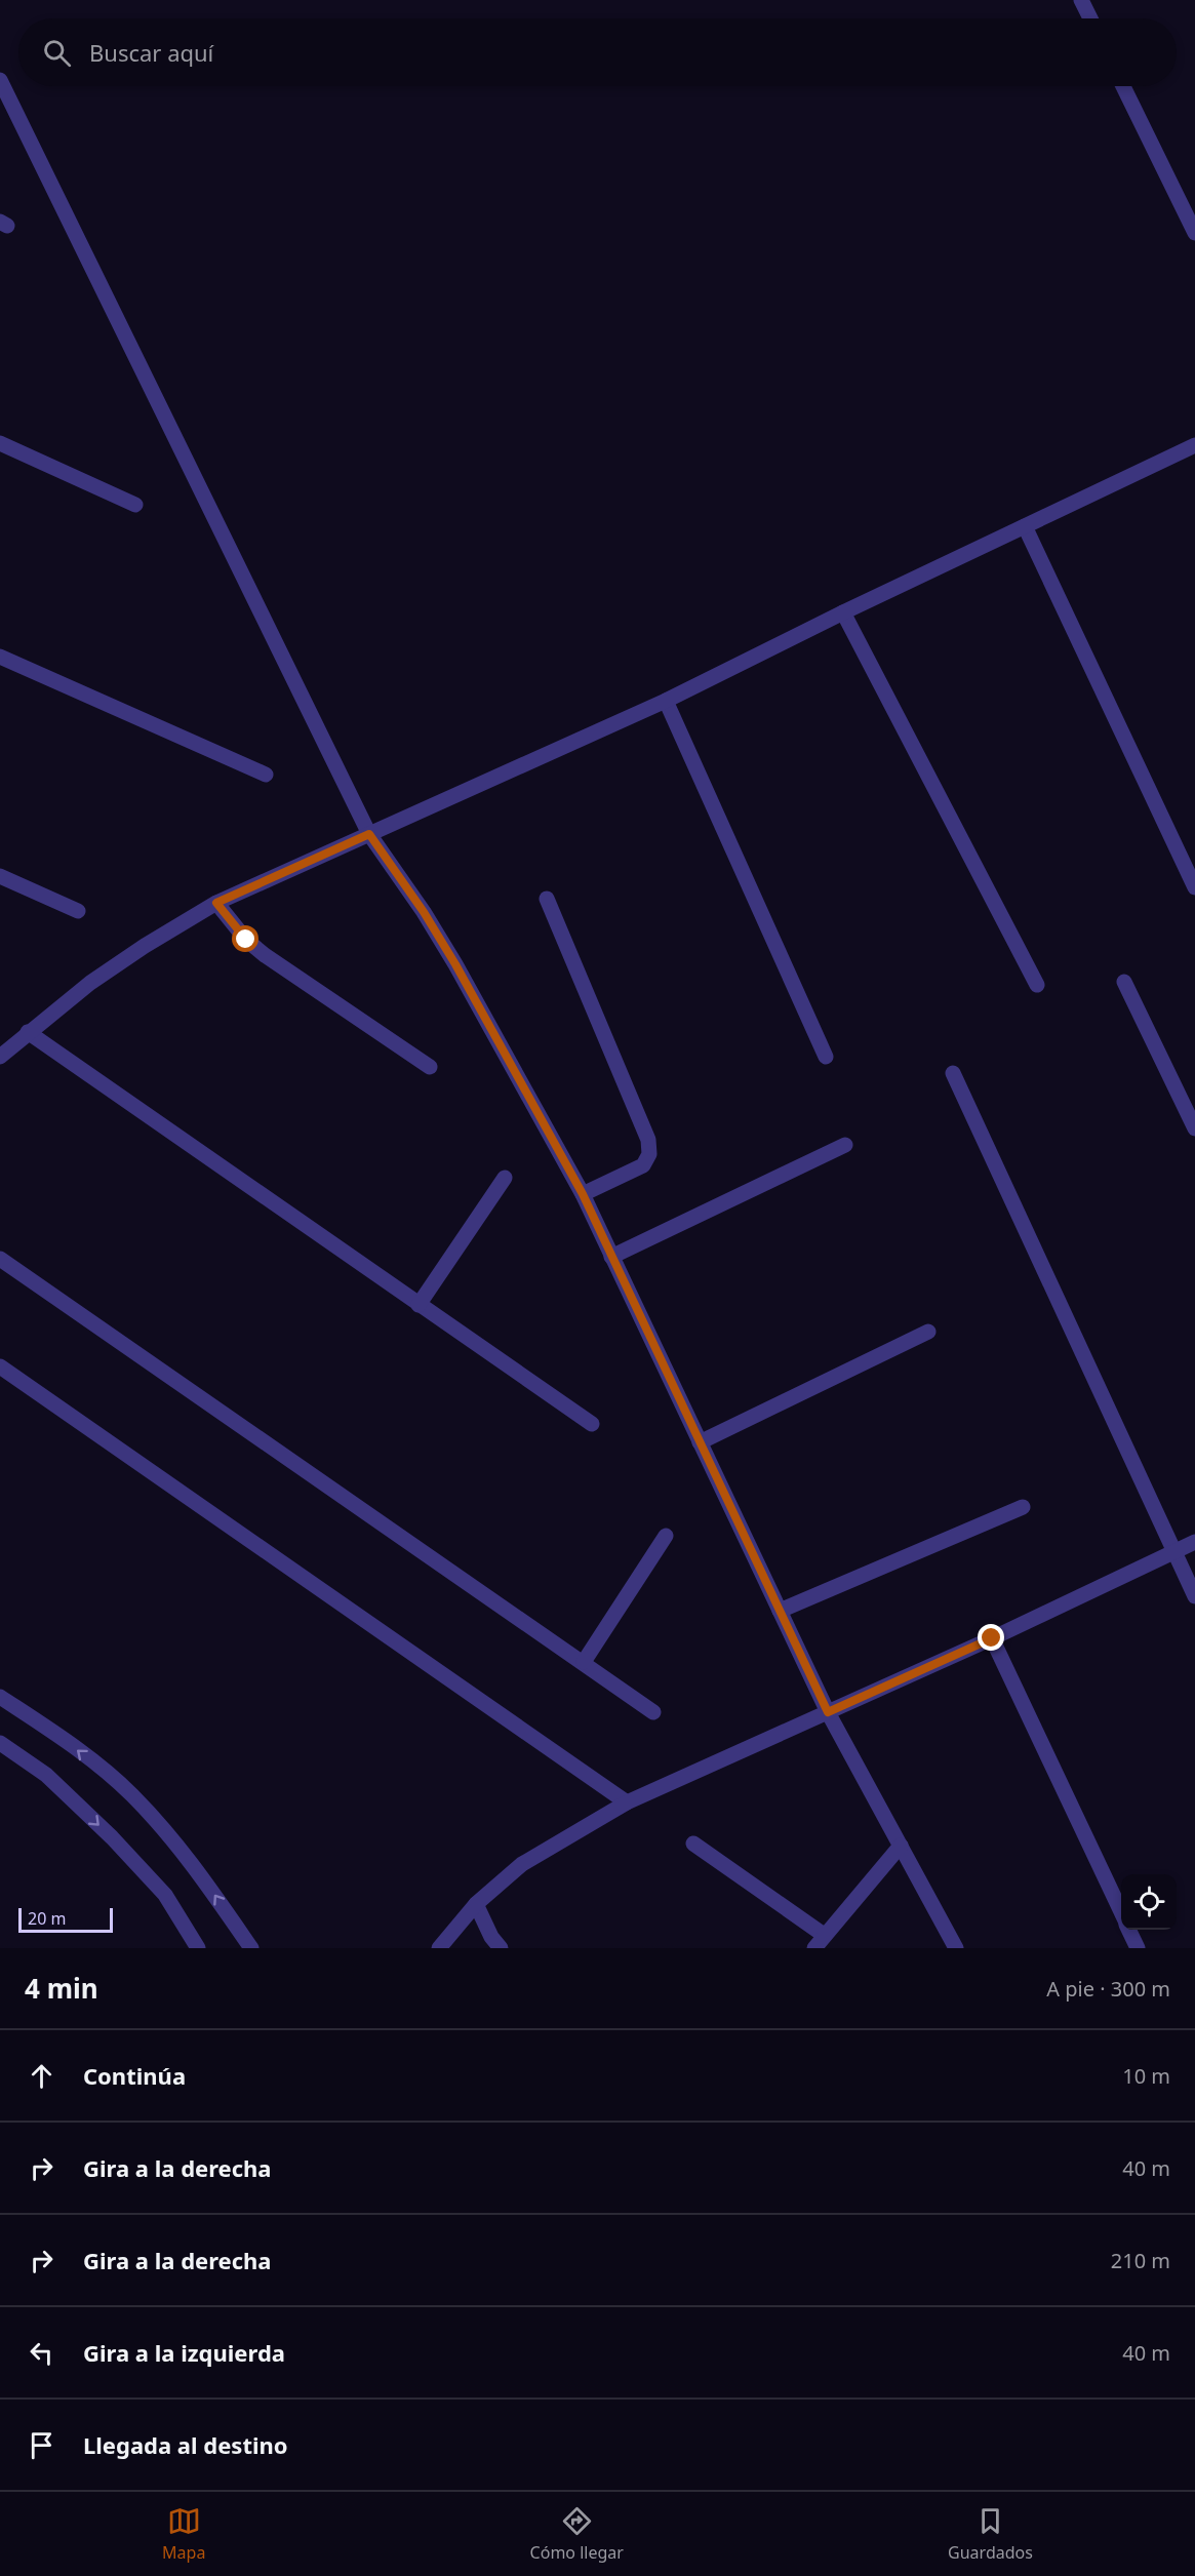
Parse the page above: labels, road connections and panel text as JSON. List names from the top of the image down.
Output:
{
  "scale_bar": "20 m",
  "page": {
    "search": "Buscar aquí",
    "scale": "20 m",
    "heading": ["4 min", "A pie · 300 m"],
    "list": [
      ["Continúa", "10 m"],
      ["Gira a la derecha", "40 m"],
      ["Gira a la derecha", "210 m"],
      ["Gira a la izquierda", "40 m"],
      "Llegada al destino"
    ],
    "nav": ["Mapa", "Cómo llegar", "Guardados"]
  }
}
